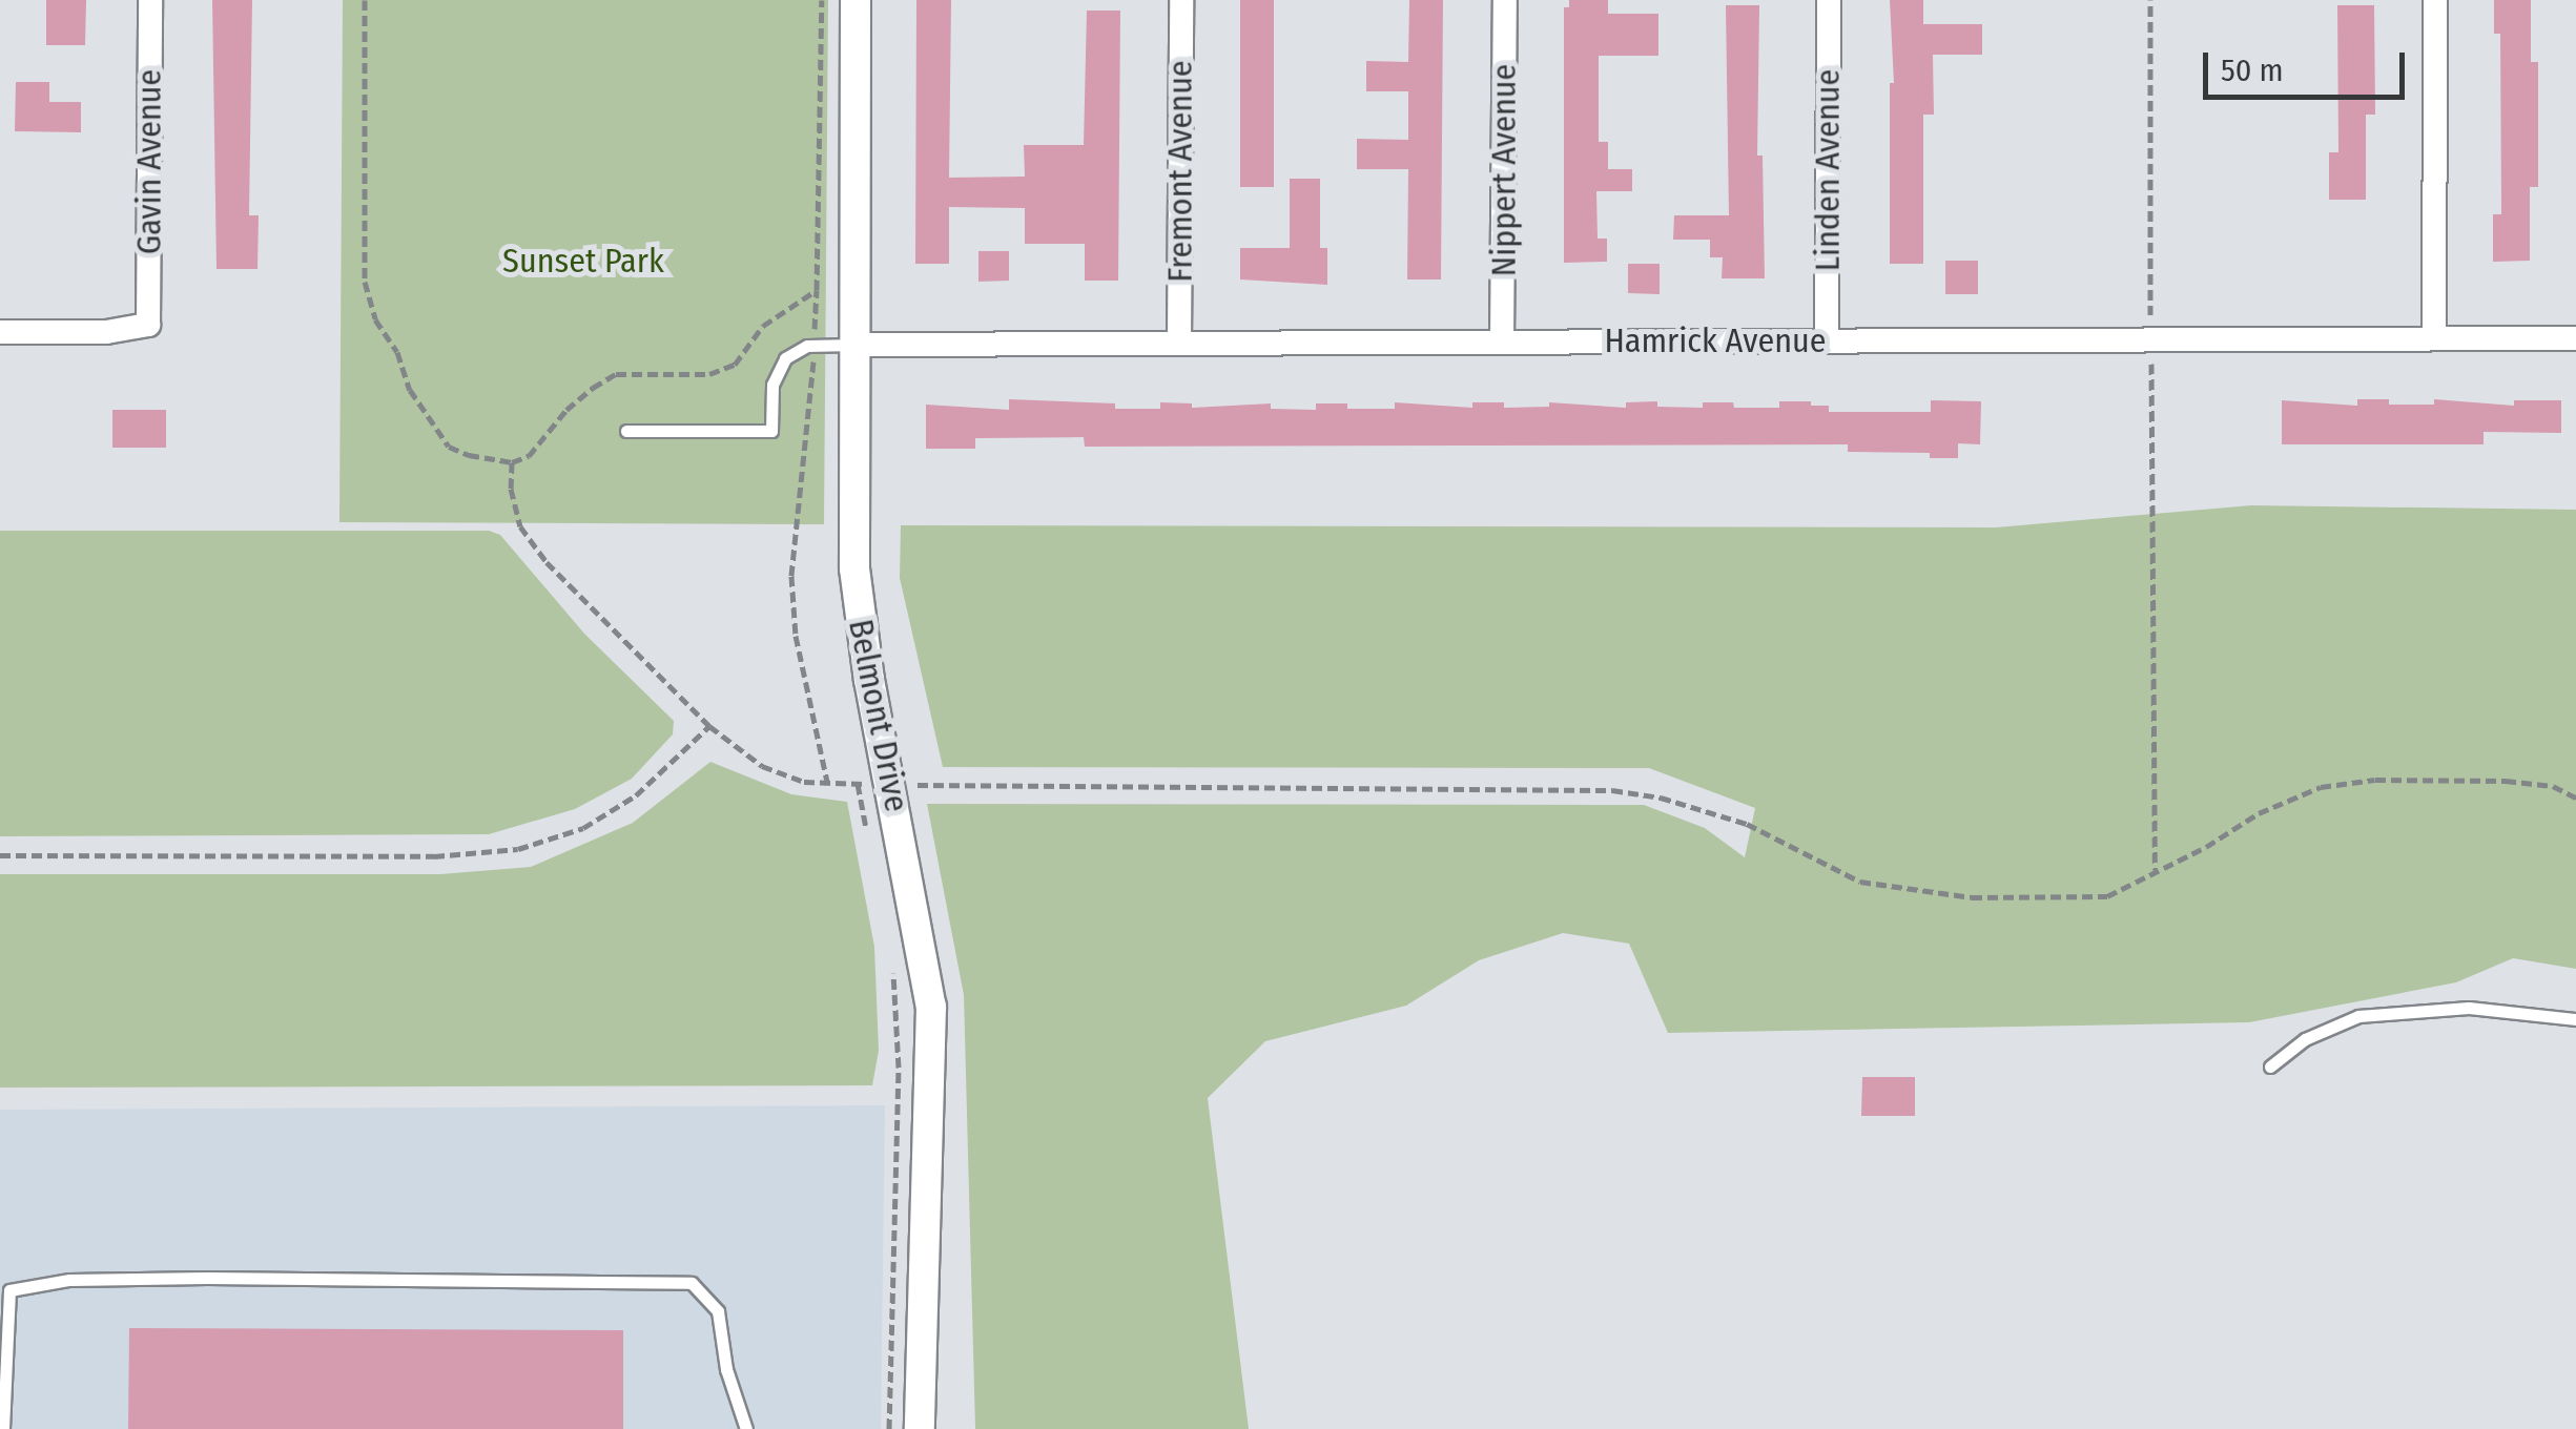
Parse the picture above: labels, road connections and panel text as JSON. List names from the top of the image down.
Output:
{
  "streets": {
    "street": [
      "Gavin Avenue",
      "Nippert Avenue",
      "Linden Avenue",
      "Fremont Avenue",
      "Hamrick Avenue",
      "Belmont Drive"
    ]
  },
  "crossings": [
    ["Nippert Avenue", "Hamrick Avenue"],
    ["Linden Avenue", "Hamrick Avenue"],
    ["Fremont Avenue", "Hamrick Avenue"],
    ["Hamrick Avenue", "Belmont Drive"]
  ],
  "parks": ["Sunset Park"],
  "scale_bar": "50 m"
}
